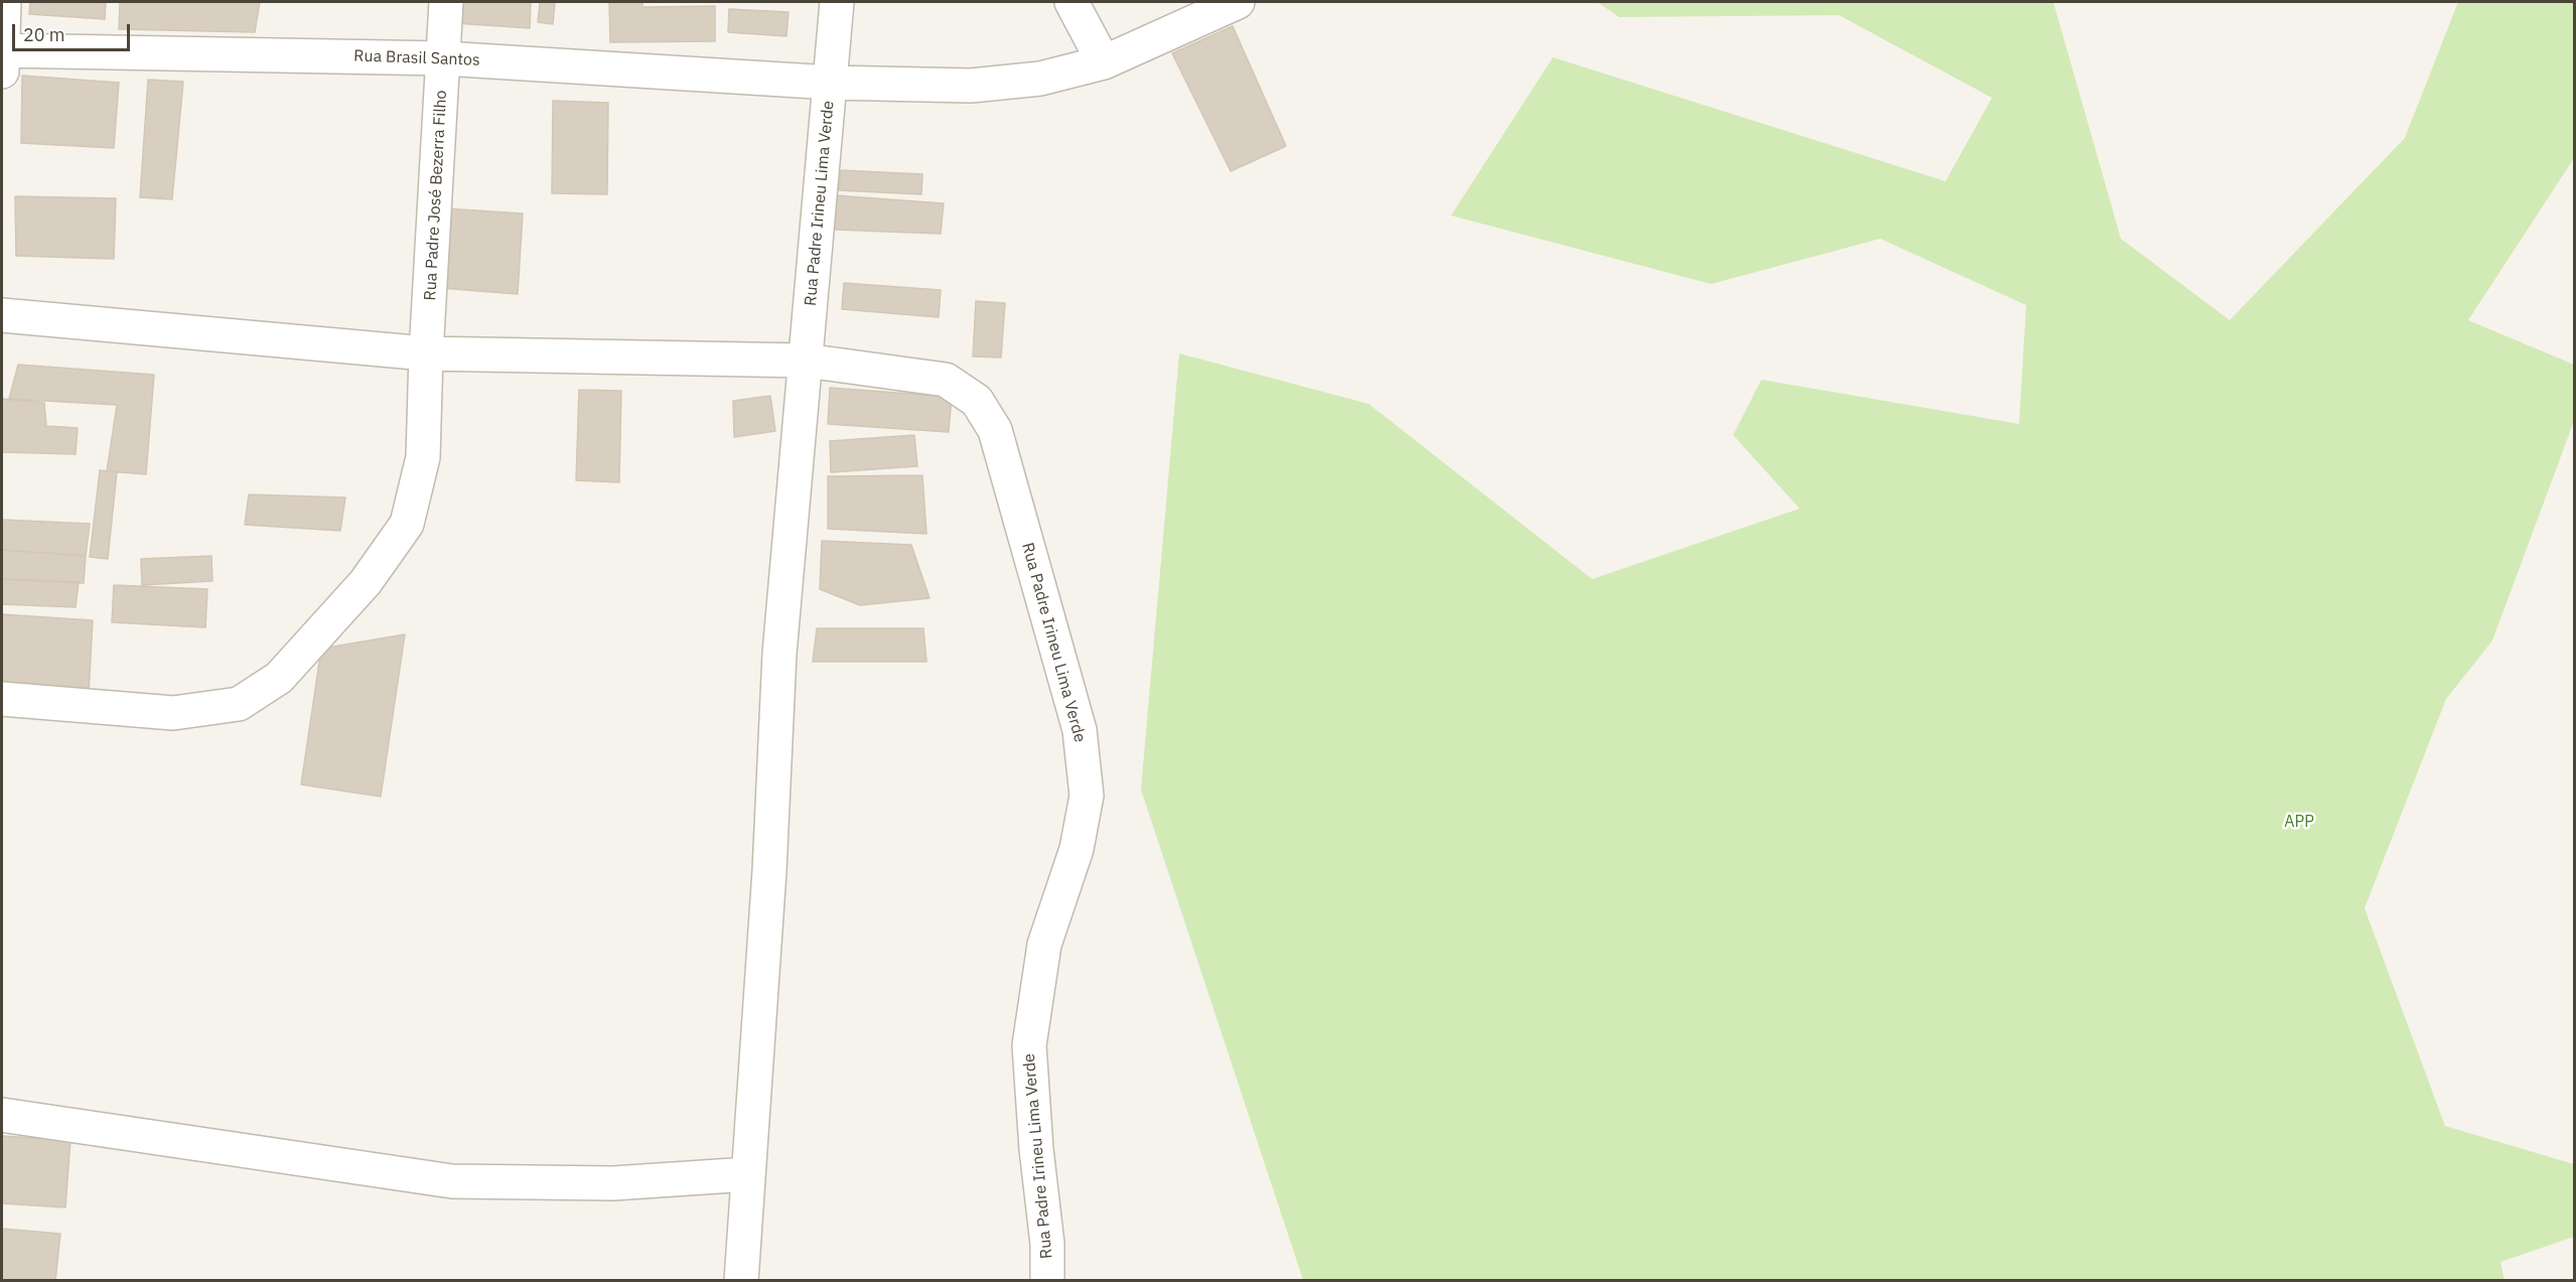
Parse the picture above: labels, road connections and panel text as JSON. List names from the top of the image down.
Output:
{
  "streets": {
    "street": ["Rua Brasil Santos", "Rua Padre José Bezerra Filho", "Rua Padre Irineu Lima Verde"]
  },
  "crossings": [
    ["Rua Brasil Santos", "Rua Padre José Bezerra Filho"],
    ["Rua Brasil Santos", "Rua Padre Irineu Lima Verde"]
  ],
  "parks": ["APP"],
  "scale_bar": "20 m"
}
